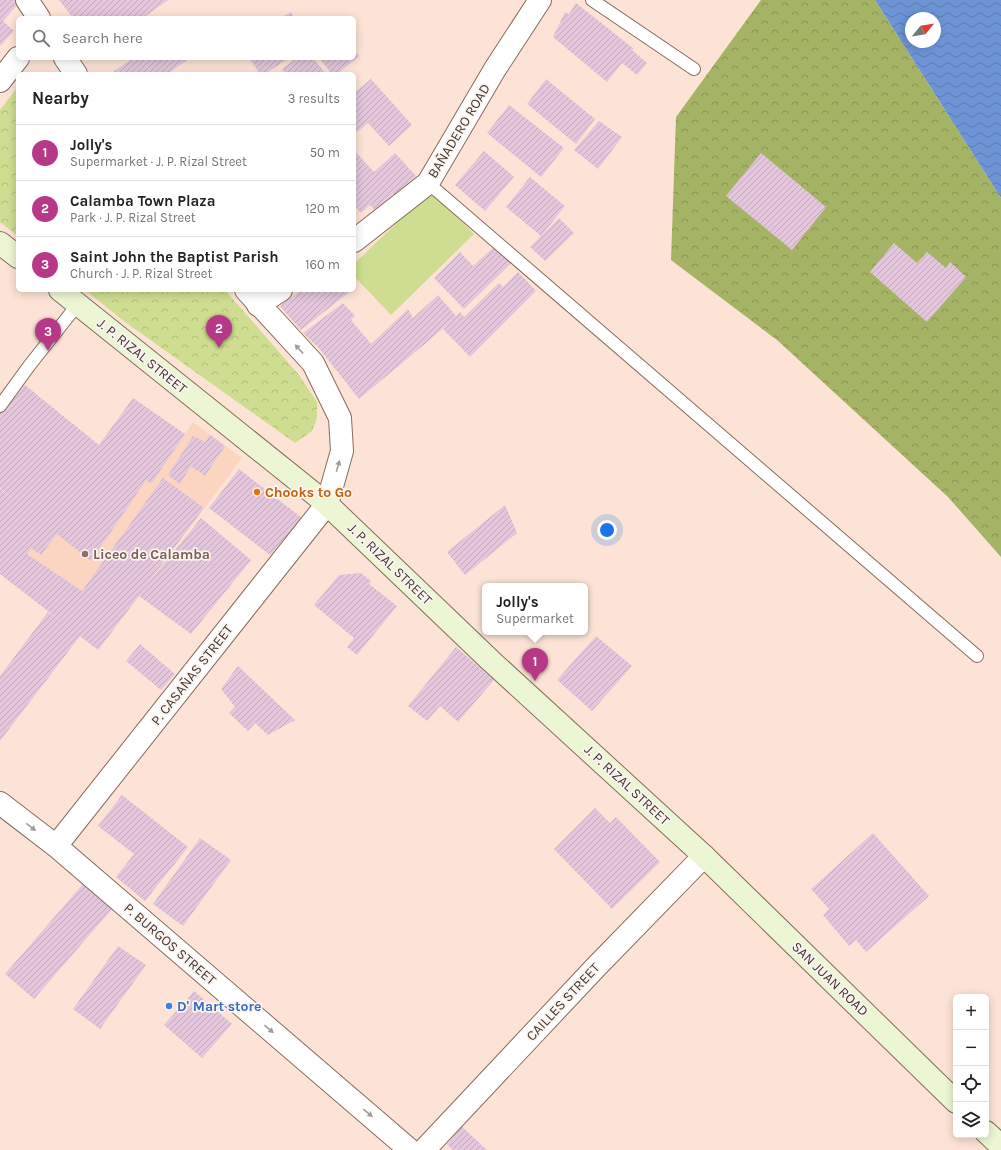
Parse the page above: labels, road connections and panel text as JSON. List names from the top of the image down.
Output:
{
  "streets": {
    "main road": ["J. P. RIZAL STREET", "SAN JUAN ROAD"],
    "street": [
      "BAÑADERO ROAD",
      "P. CASAÑAS STREET",
      "P. BURGOS STREET",
      "CAILLES STREET"
    ]
  },
  "crossings": [
    ["J. P. RIZAL STREET", "P. CASAÑAS STREET"],
    ["J. P. RIZAL STREET", "SAN JUAN ROAD"],
    ["J. P. RIZAL STREET", "CAILLES STREET"],
    ["P. CASAÑAS STREET", "P. BURGOS STREET"],
    ["SAN JUAN ROAD", "CAILLES STREET"]
  ],
  "one_way": ["P. BURGOS STREET"],
  "places": ["Chooks to Go", "Liceo de Calamba", "D' Mart store"],
  "north": "top right",
  "page": {
    "search": "Search here",
    "heading": ["Nearby", "3 results"],
    "list": [
      {
        "mark": "1",
        "name": "Jolly's",
        "note": "Supermarket · J. P. Rizal Street",
        "value": "50 m"
      },
      {
        "mark": "2",
        "name": "Calamba Town Plaza",
        "note": "Park · J. P. Rizal Street",
        "value": "120 m"
      },
      {
        "mark": "3",
        "name": "Saint John the Baptist Parish",
        "note": "Church · J. P. Rizal Street",
        "value": "160 m"
      }
    ],
    "pins": ["2", "3", "1"],
    "popup": ["Jolly's", "Supermarket"],
    "map_buttons": ["+", "−"]
  }
}
